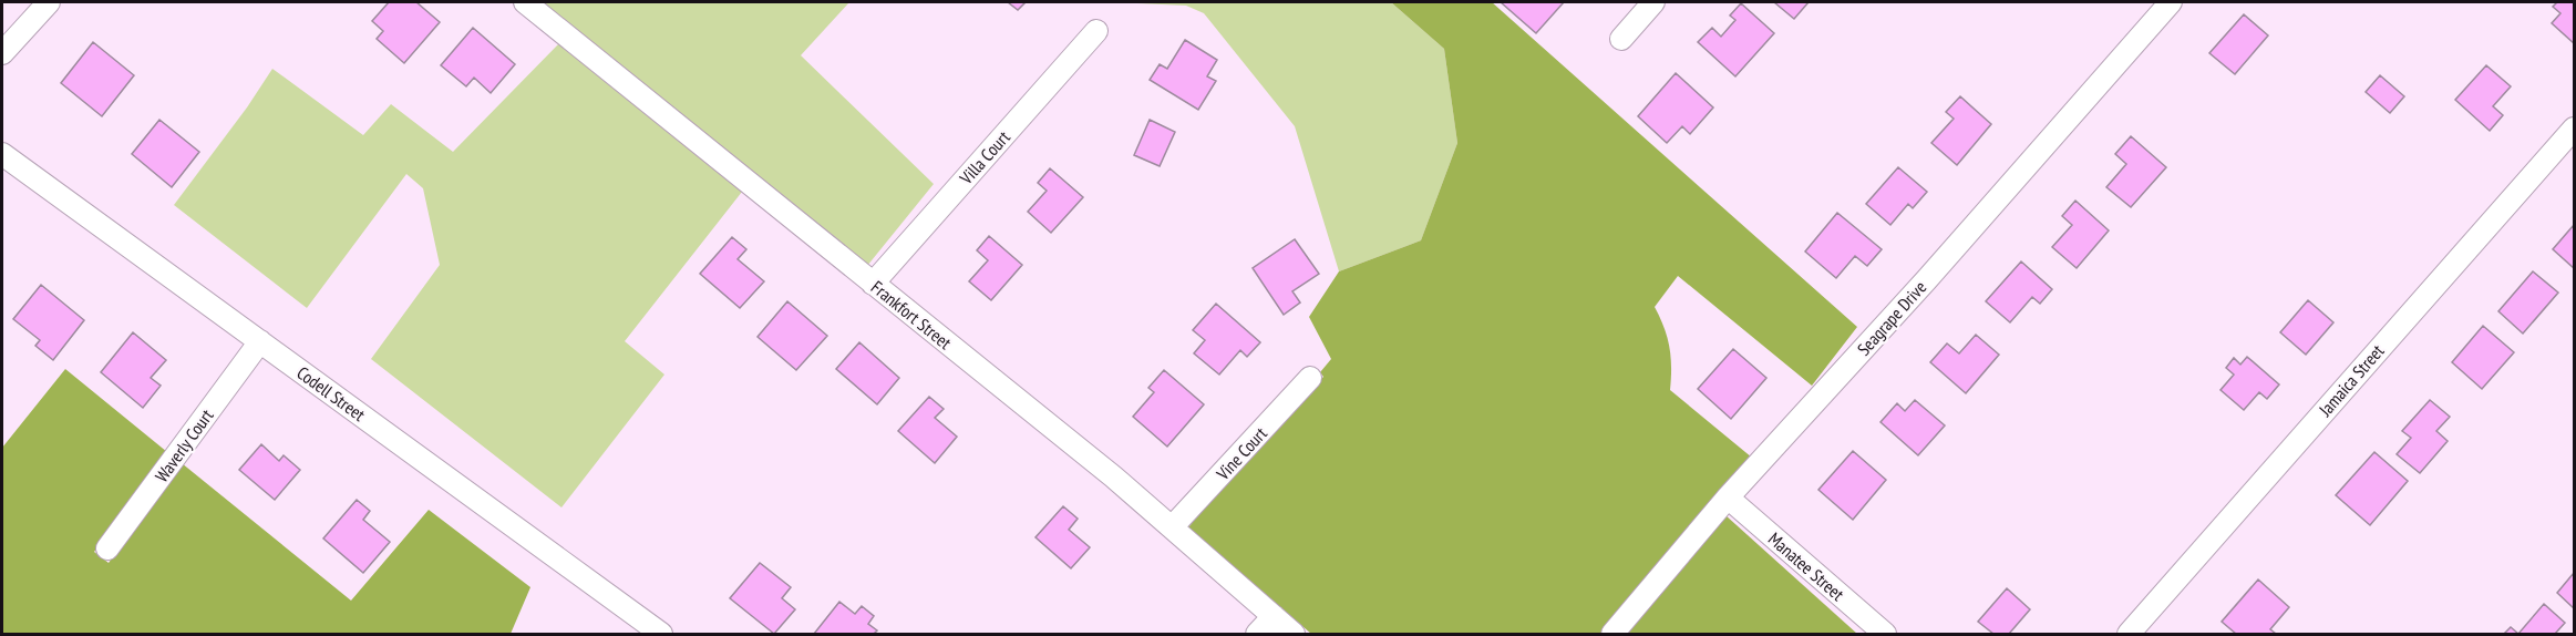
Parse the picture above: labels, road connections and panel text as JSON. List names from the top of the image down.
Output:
{
  "streets": {
    "street": [
      "Villa Court",
      "Frankfort Street",
      "Seagrape Drive",
      "Jamaica Street",
      "Codell Street",
      "Waverly Court",
      "Vine Court",
      "Manatee Street"
    ]
  },
  "crossings": [
    ["Villa Court", "Frankfort Street"],
    ["Frankfort Street", "Vine Court"],
    ["Seagrape Drive", "Manatee Street"],
    ["Codell Street", "Waverly Court"]
  ]
}
